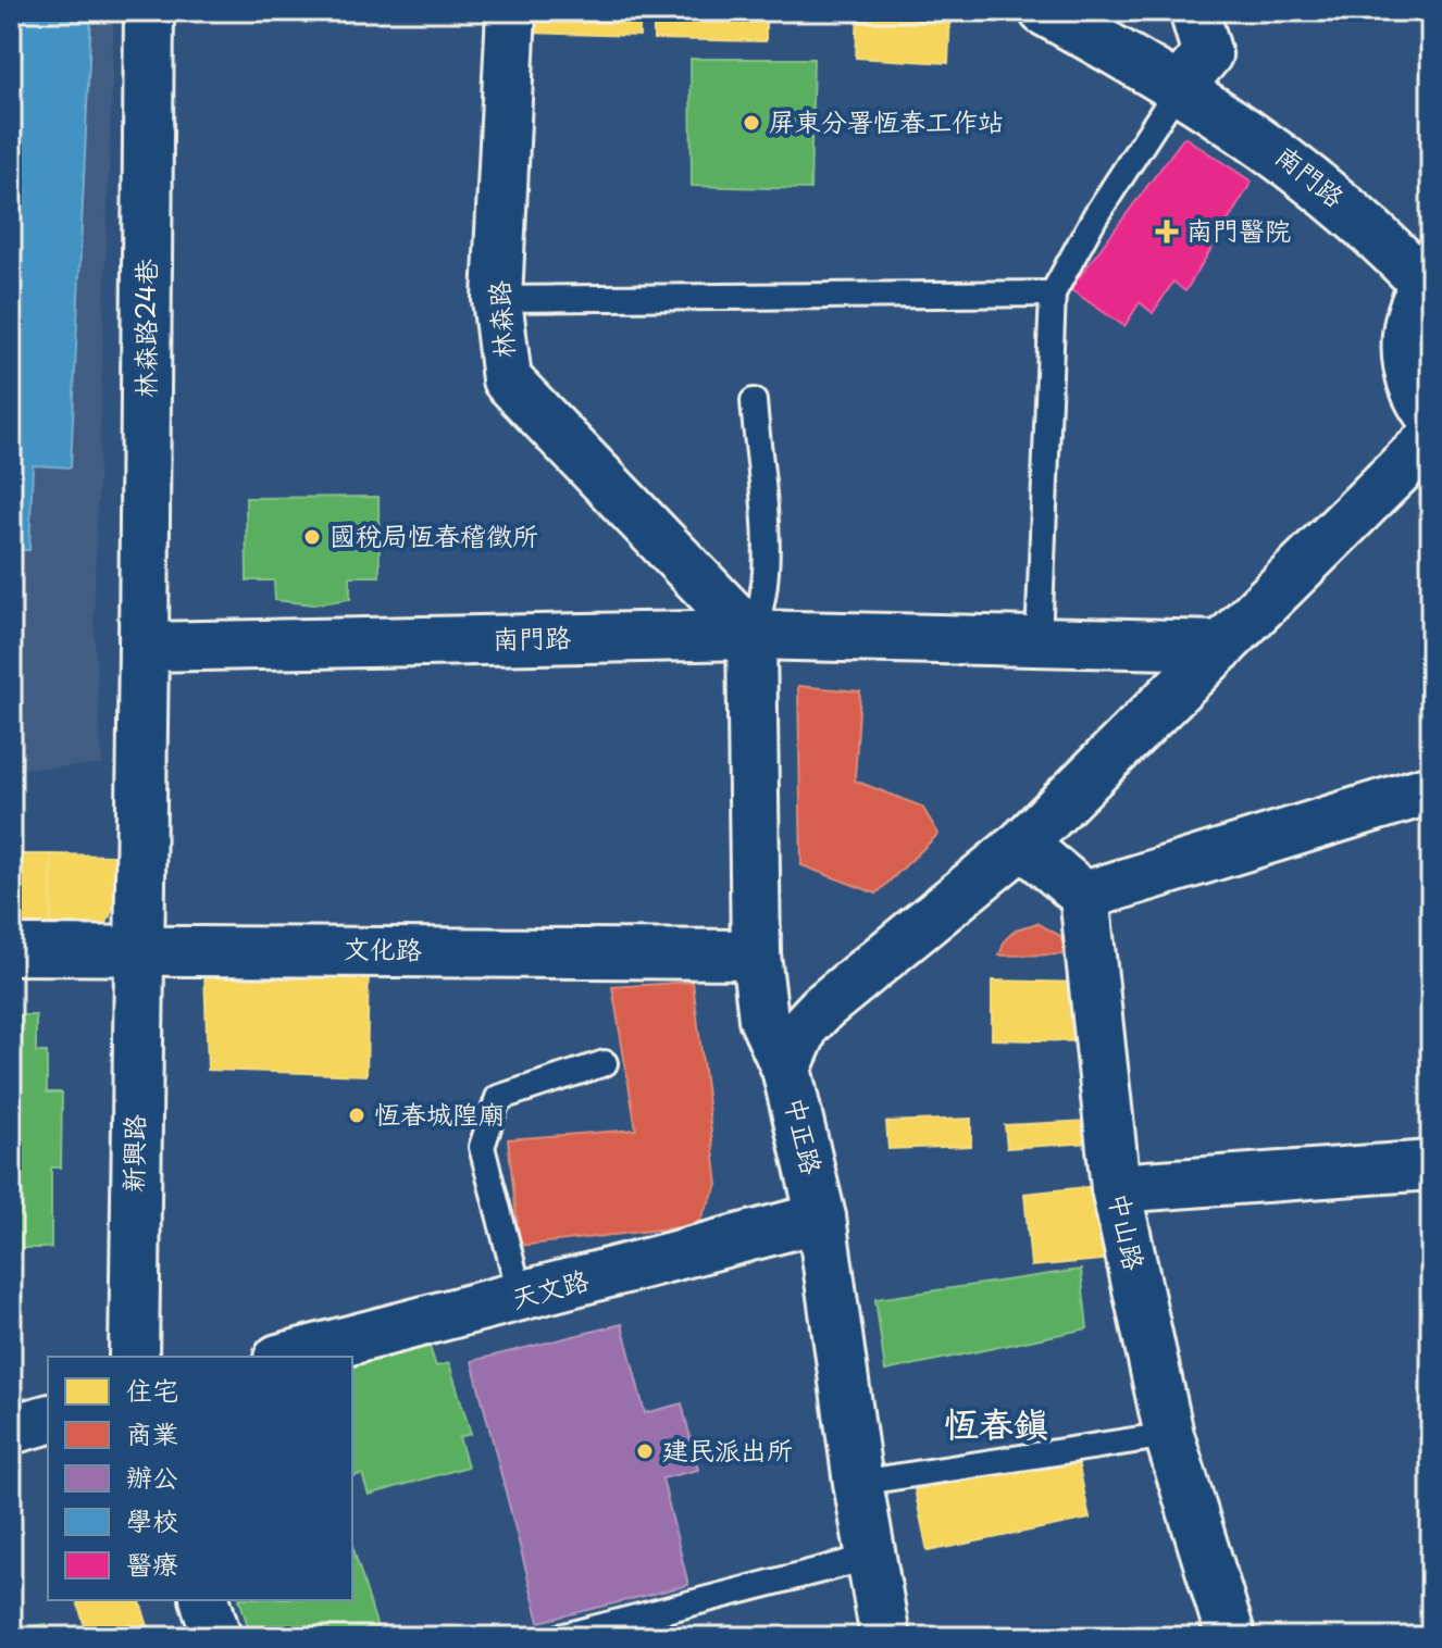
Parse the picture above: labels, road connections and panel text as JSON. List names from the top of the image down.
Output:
{
  "streets": {
    "street": [
      "南門路",
      "林森路",
      "林森路24巷",
      "文化路",
      "中正路",
      "新興路",
      "中山路",
      "天文路"
    ]
  },
  "crossings": [
    ["南門路", "林森路"],
    ["南門路", "林森路24巷"],
    ["南門路", "中正路"],
    ["林森路", "中正路"],
    ["文化路", "中正路"],
    ["文化路", "新興路"],
    ["中正路", "天文路"]
  ],
  "districts": ["恆春鎮"],
  "places": {
    "other": [
      "屏東分署恆春工作站",
      "國稅局恆春稽徵所",
      "恆春城隍廟",
      "建民派出所"
    ],
    "health": ["南門醫院"]
  },
  "legend": [
    "住宅",
    "商業",
    "辦公",
    "學校",
    "醫療"
  ]
}
